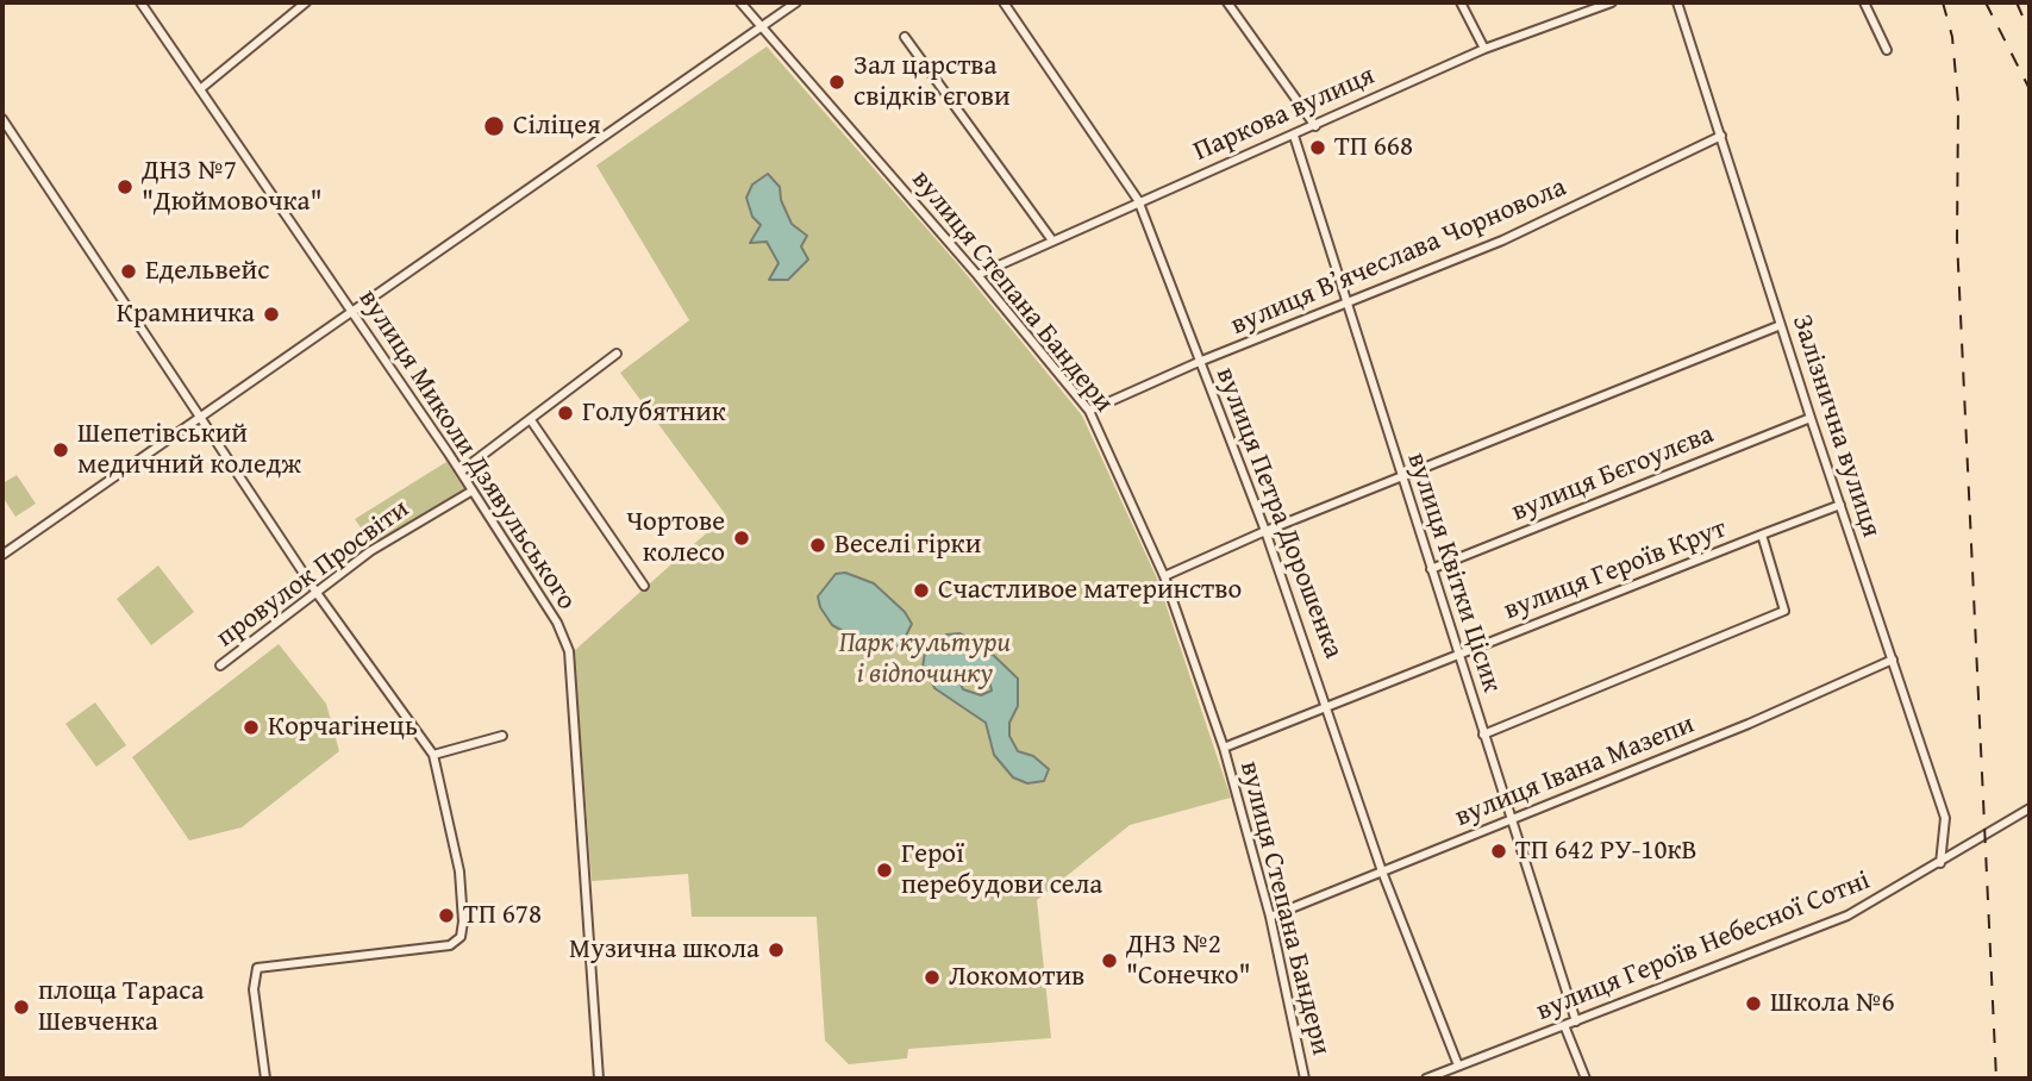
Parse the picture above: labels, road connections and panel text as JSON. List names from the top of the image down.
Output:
{
  "streets": {
    "street": [
      "Паркова вулиця",
      "вулиця Вʼячеслава Чорновола",
      "вулиця Степана Бандери",
      "Залізнична вулиця",
      "вулиця Миколи Дзявульського",
      "вулиця Бєгоулєва",
      "вулиця Петра Дорошенка",
      "вулиця Героїв Крут",
      "вулиця Квітки Цісик",
      "провулок Просвіти",
      "вулиця Івана Мазепи",
      "вулиця Героїв Небесної Сотні"
    ]
  },
  "crossings": [
    ["Паркова вулиця", "вулиця Степана Бандери"],
    ["Паркова вулиця", "вулиця Петра Дорошенка"],
    ["Паркова вулиця", "вулиця Квітки Цісик"],
    ["вулиця Вʼячеслава Чорновола", "вулиця Степана Бандери"],
    ["вулиця Вʼячеслава Чорновола", "Залізнична вулиця"],
    ["вулиця Вʼячеслава Чорновола", "вулиця Петра Дорошенка"],
    ["вулиця Вʼячеслава Чорновола", "вулиця Квітки Цісик"],
    ["вулиця Степана Бандери", "вулиця Героїв Крут"],
    ["вулиця Степана Бандери", "вулиця Івана Мазепи"],
    ["Залізнична вулиця", "вулиця Бєгоулєва"],
    ["Залізнична вулиця", "вулиця Івана Мазепи"],
    ["Залізнична вулиця", "вулиця Героїв Небесної Сотні"],
    ["вулиця Миколи Дзявульського", "провулок Просвіти"],
    ["вулиця Бєгоулєва", "вулиця Квітки Цісик"],
    ["вулиця Петра Дорошенка", "вулиця Героїв Крут"],
    ["вулиця Петра Дорошенка", "вулиця Івана Мазепи"],
    ["вулиця Петра Дорошенка", "вулиця Героїв Небесної Сотні"],
    ["вулиця Героїв Крут", "вулиця Квітки Цісик"],
    ["вулиця Квітки Цісик", "вулиця Івана Мазепи"],
    ["вулиця Квітки Цісик", "вулиця Героїв Небесної Сотні"]
  ],
  "parks": ["Парк культури і відпочинку"],
  "places": [
    "Зал царства свідків єгови",
    "Сіліцея",
    "ТП 668",
    "ДНЗ №7 \"Дюймовочка\"",
    "Едельвейс",
    "Крамничка",
    "Голубятник",
    "Шепетівський медичний коледж",
    "Чортове колесо",
    "Веселі гірки",
    "Счастливое материнство",
    "Корчагінець",
    "ТП 642 РУ-10кВ",
    "Герої перебудови села",
    "ТП 678",
    "Музична школа",
    "ДНЗ №2 \"Сонечко\"",
    "Локомотив",
    "Школа №6",
    "площа Тараса Шевченка"
  ]
}
